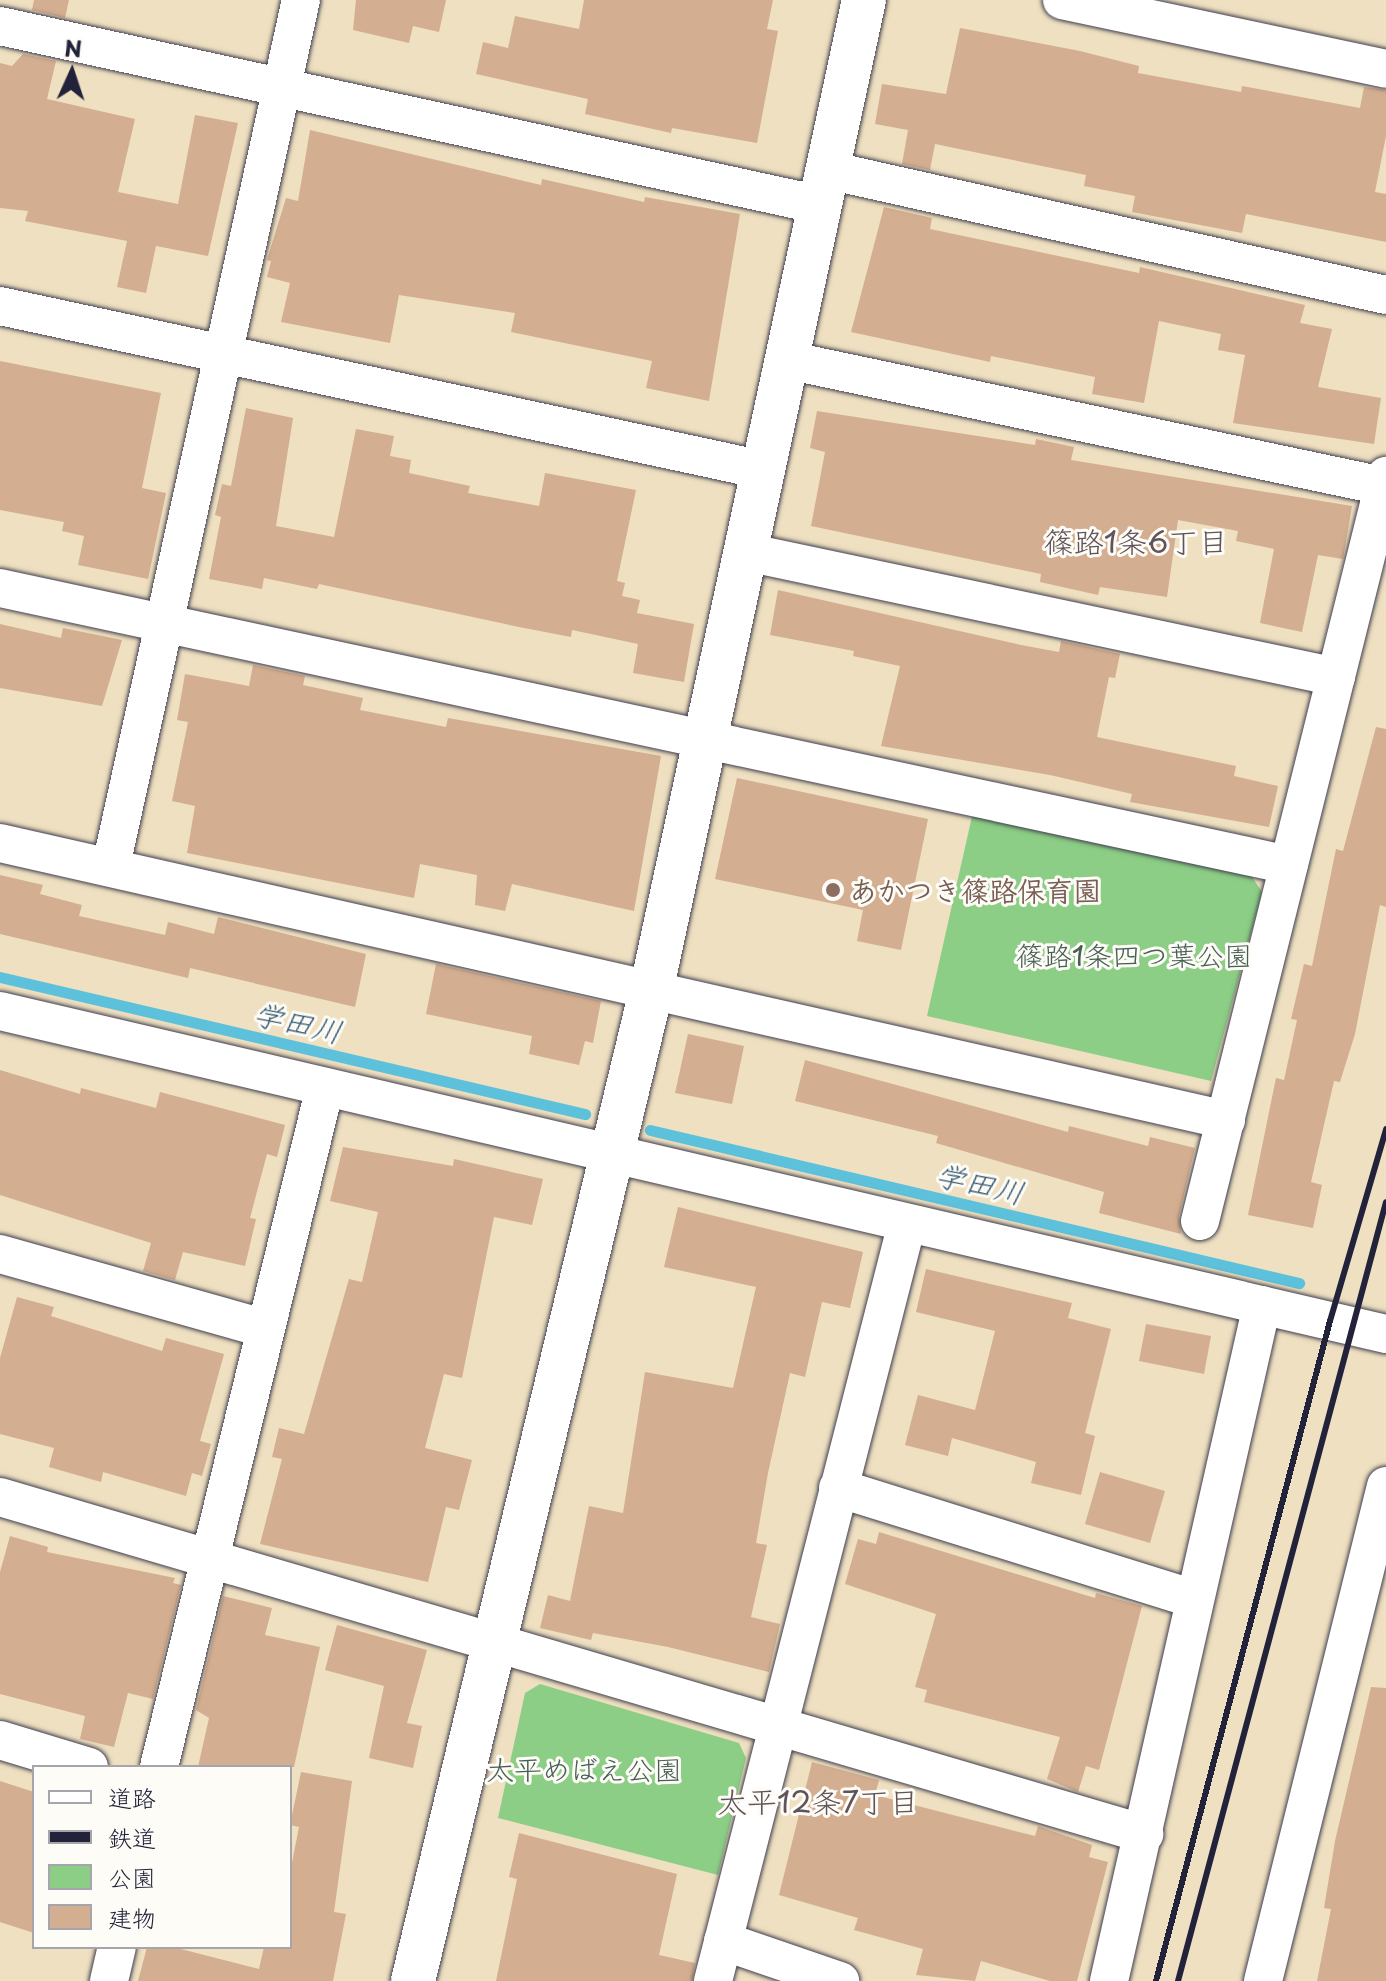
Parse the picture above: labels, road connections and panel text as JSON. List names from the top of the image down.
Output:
{
  "districts": ["篠路1条6丁目", "太平12条7丁目"],
  "water": ["学田川"],
  "parks": ["篠路1条四つ葉公園", "太平めばえ公園"],
  "places": ["あかつき篠路保育園"],
  "legend": [
    "道路",
    "鉄道",
    "公園",
    "建物"
  ],
  "north": "top"
}
